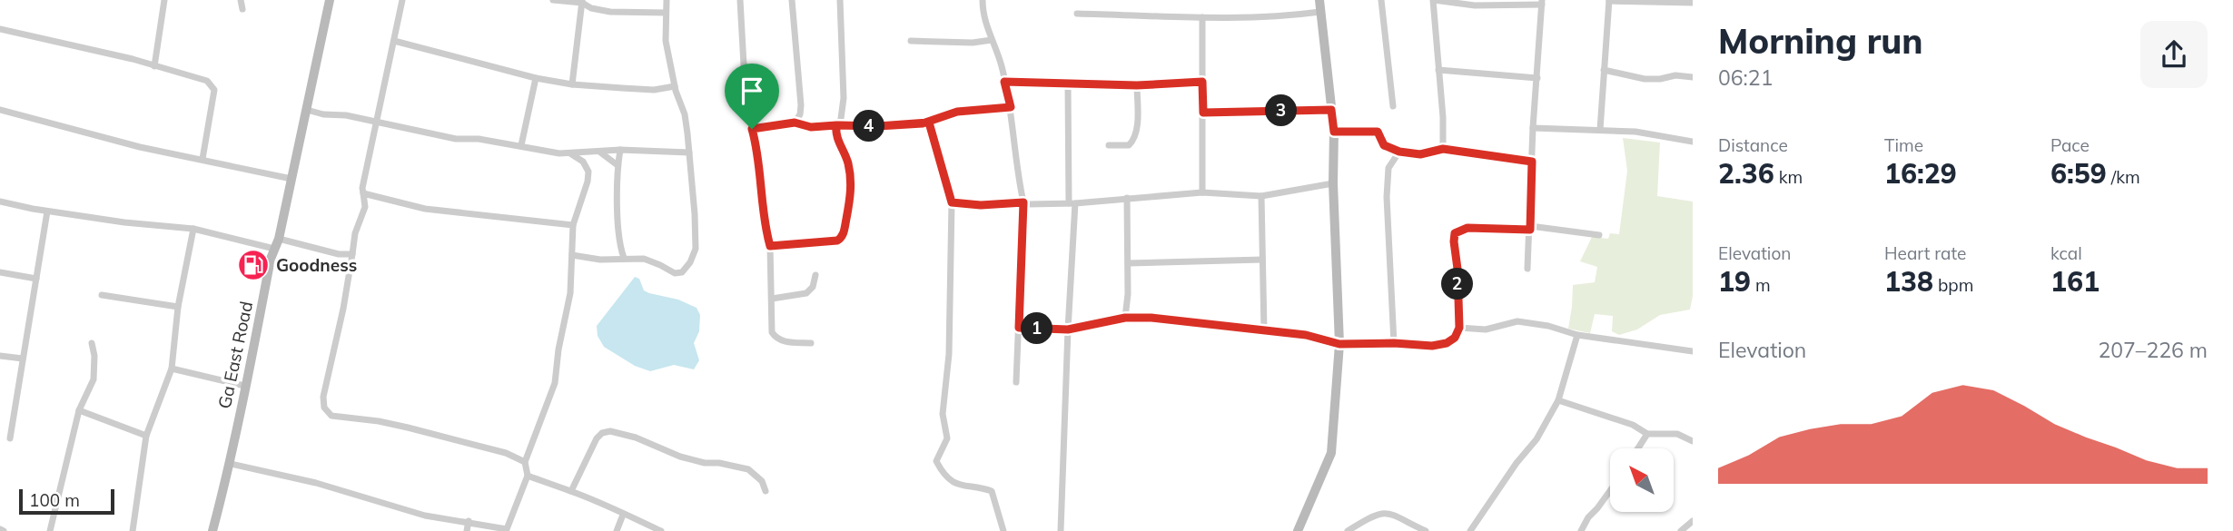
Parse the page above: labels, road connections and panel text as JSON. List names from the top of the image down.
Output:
{
  "streets": {
    "street": ["Ga East Road"]
  },
  "places": {
    "fuel station": ["Goodness"]
  },
  "scale_bar": "100 m",
  "north": "top left",
  "page": {
    "heading": ["Morning run", "06:21"],
    "pins": [
      "3",
      "4",
      "2",
      "1"
    ],
    "stats": [
      ["Distance", "2.36 km"],
      ["Time", "16:29"],
      ["Pace", "6:59 /km"],
      ["Elevation", "19 m"],
      ["Heart rate", "138 bpm"],
      ["kcal", "161"]
    ],
    "chart": ["Elevation", "207–226 m"],
    "scale": "100 m"
  }
}
